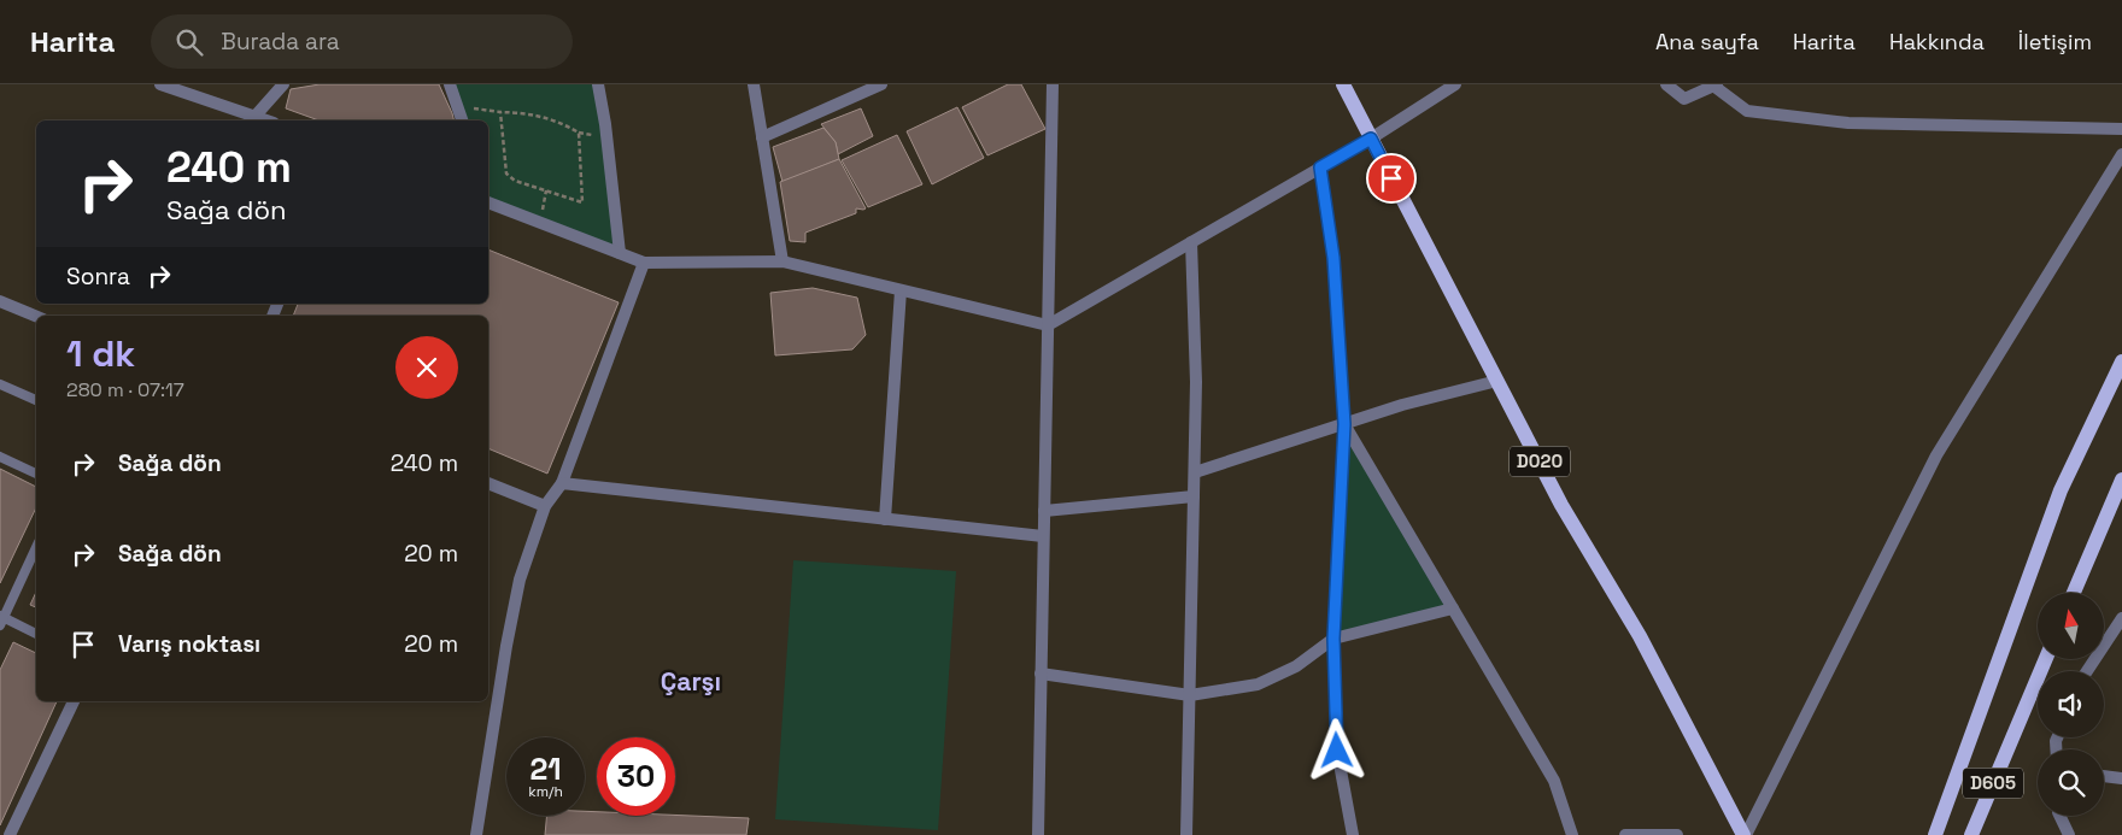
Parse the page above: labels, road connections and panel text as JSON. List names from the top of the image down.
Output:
{
  "streets": {
    "main road": ["D020", "D605"]
  },
  "districts": ["Çarşı"],
  "north": "top",
  "page": {
    "header": "Harita",
    "search": "Burada ara",
    "nav": [
      "Ana sayfa",
      "Harita",
      "Hakkında",
      "İletişim"
    ],
    "turn": ["240 m", "Sağa dön"],
    "then": "Sonra",
    "heading": ["1 dk", "280 m · 07:17"],
    "list": [
      {
        "name": "Sağa dön",
        "value": "240 m"
      },
      {
        "name": "Sağa dön",
        "value": "20 m"
      },
      {
        "name": "Varış noktası",
        "value": "20 m"
      }
    ],
    "speed": "21 km/h",
    "limit": "30"
  }
}
